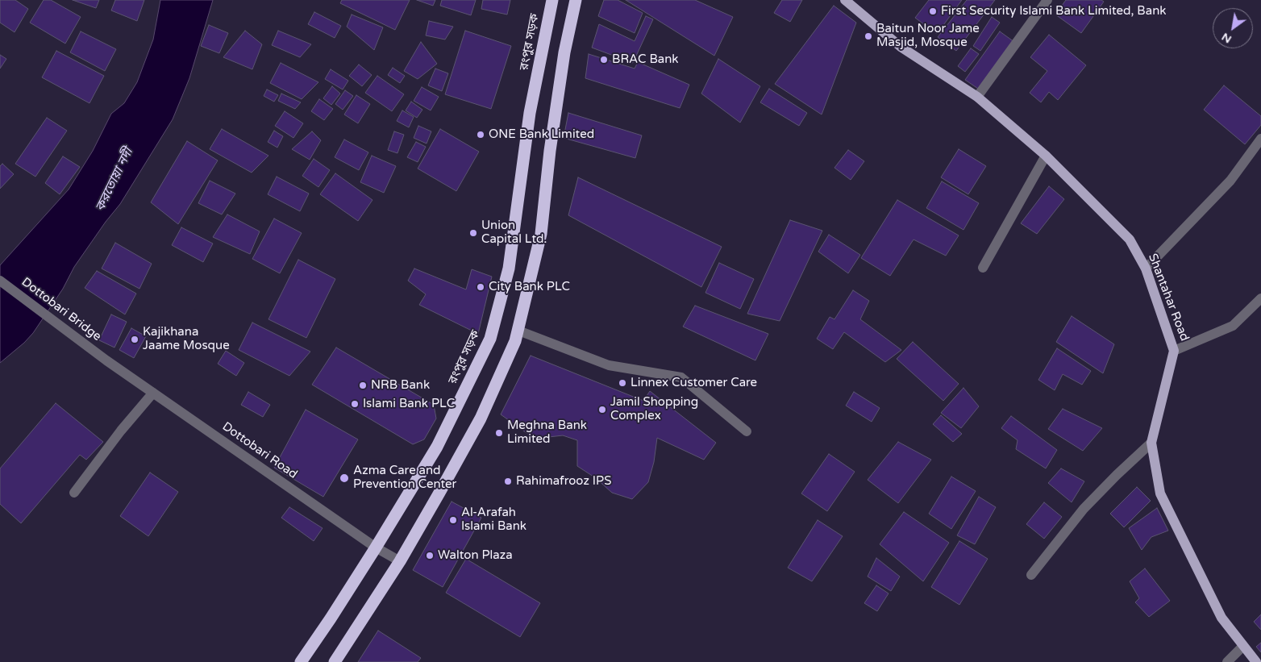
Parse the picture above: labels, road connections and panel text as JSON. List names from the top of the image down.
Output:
{
  "streets": {
    "highway": ["রংপুর সড়ক"],
    "main road": ["Shantahar Road"],
    "street": ["Dottobari Bridge", "Dottobari Road"]
  },
  "crossings": [
    ["রংপুর সড়ক", "Dottobari Road"],
    ["Dottobari Bridge", "Dottobari Road"]
  ],
  "water": ["করতোয়া নদী"],
  "places": [
    "First Security Islami Bank Limited, Bank",
    "Baitun Noor Jame Masjid, Mosque",
    "BRAC Bank",
    "ONE Bank Limited",
    "Union Capital Ltd.",
    "City Bank PLC",
    "Kajikhana Jaame Mosque",
    "Linnex Customer Care",
    "NRB Bank",
    "Islami Bank PLC",
    "Jamil Shopping Complex",
    "Meghna Bank Limited",
    "Azma Care and Prevention Center",
    "Rahimafrooz IPS",
    "Al-Arafah Islami Bank",
    "Walton Plaza"
  ],
  "north": "bottom left"
}
